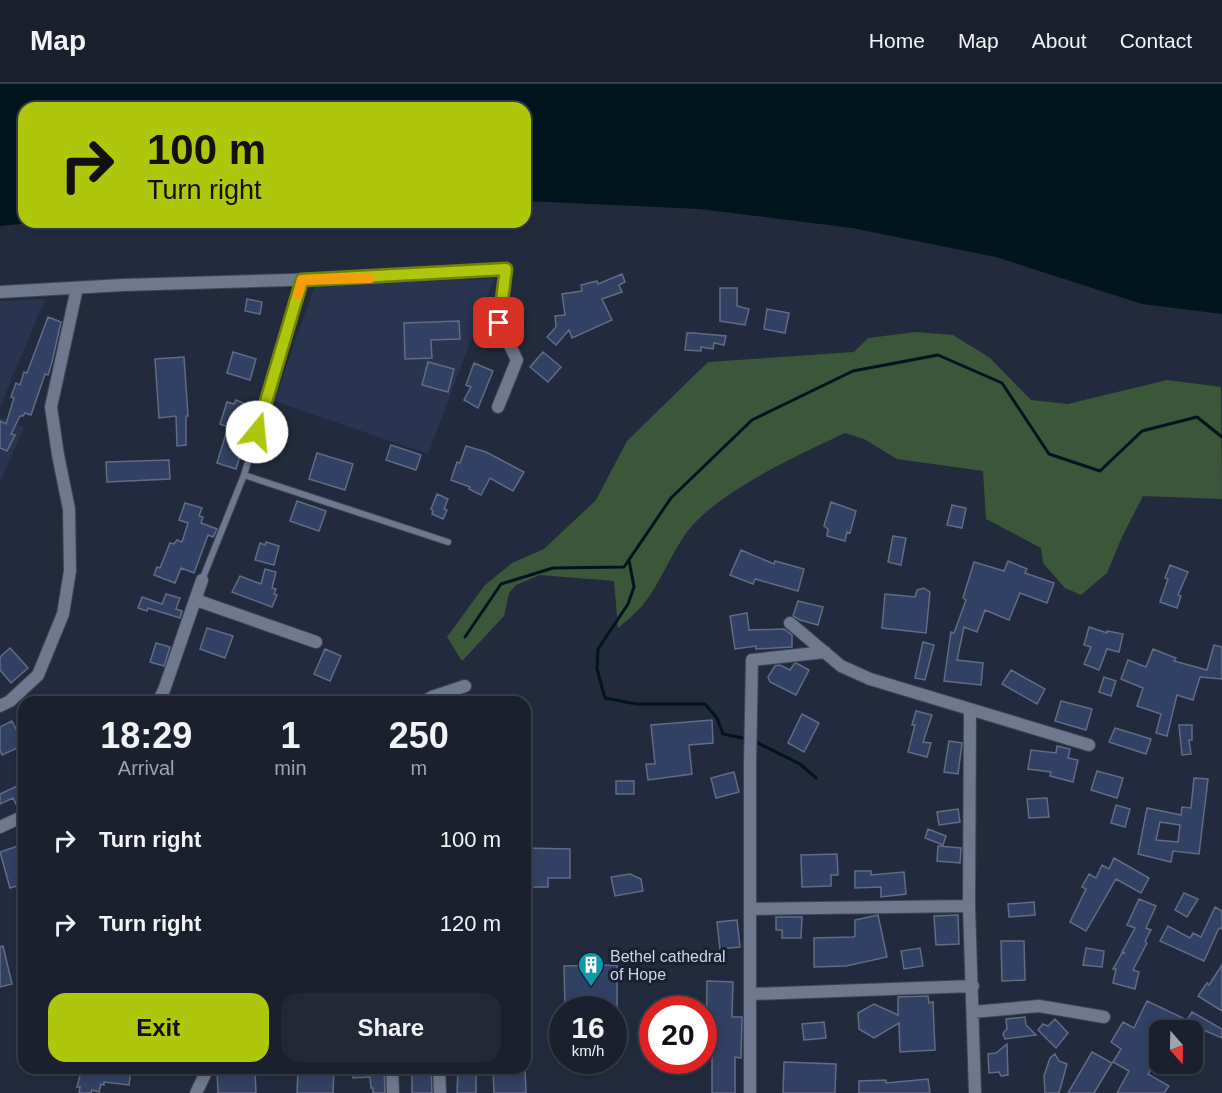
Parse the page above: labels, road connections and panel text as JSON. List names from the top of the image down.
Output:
{
  "places": {
    "building": ["Bethel cathedral of Hope"]
  },
  "north": "bottom",
  "page": {
    "header": "Map",
    "nav": [
      "Home",
      "Map",
      "About",
      "Contact"
    ],
    "turn": ["100 m", "Turn right"],
    "eta": [
      "18:29",
      "Arrival",
      "1",
      "min",
      "250",
      "m"
    ],
    "list": [
      {
        "name": "Turn right",
        "value": "100 m"
      },
      {
        "name": "Turn right",
        "value": "120 m"
      }
    ],
    "buttons": ["Exit", "Share"],
    "speed": "16 km/h",
    "limit": "20"
  }
}
